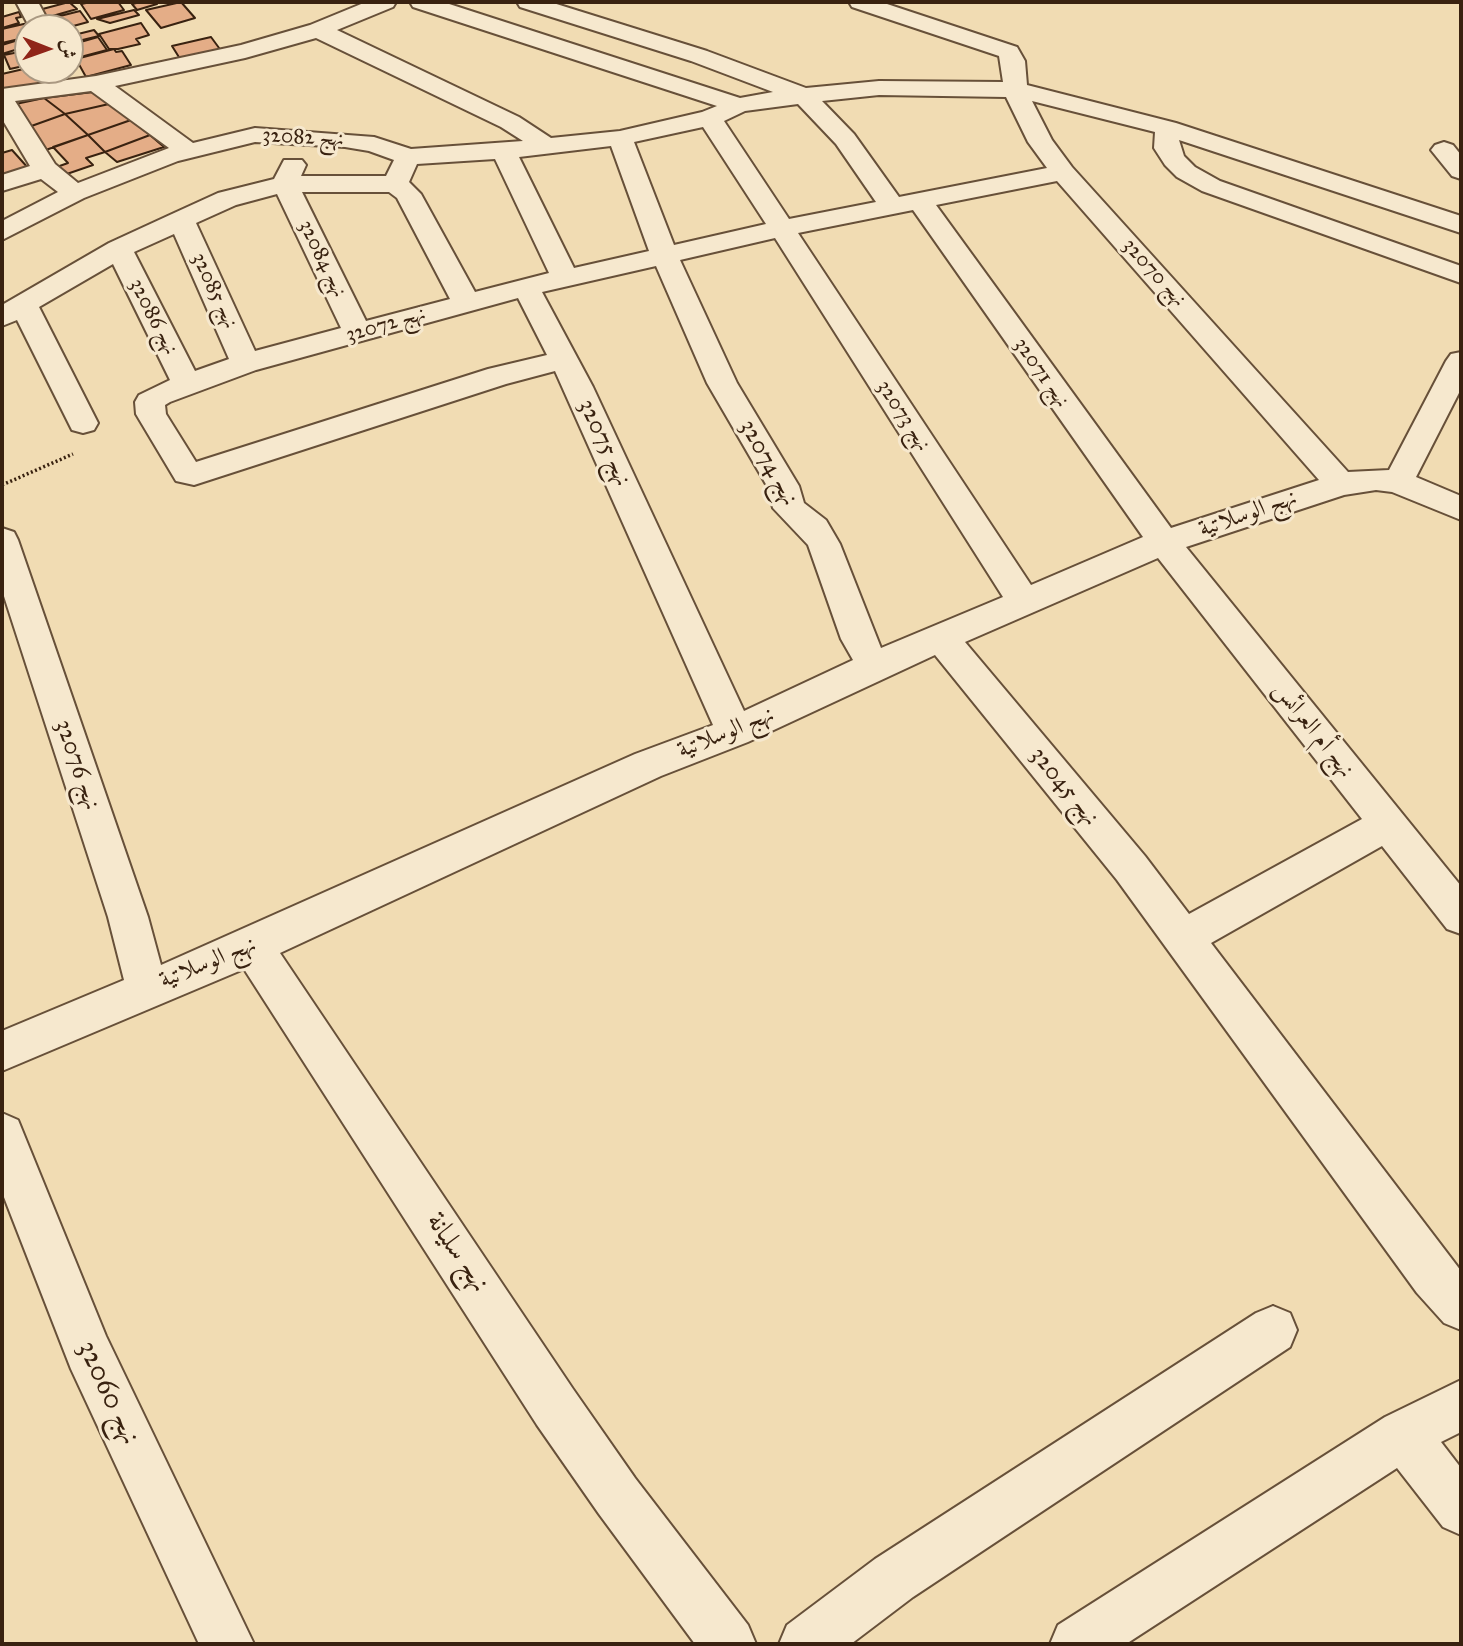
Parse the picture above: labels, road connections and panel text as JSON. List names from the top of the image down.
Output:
{
  "streets": {
    "street": [
      "نهج 32082",
      "نهج 32084",
      "نهج 32070",
      "نهج 32085",
      "نهج 32086",
      "نهج 32072",
      "نهج 32071",
      "نهج 32073",
      "نهج 32075",
      "نهج 32074",
      "نهج الوسلاتية",
      "نهج أم العرائس",
      "نهج 32076",
      "نهج 32045",
      "نهج سليانة",
      "نهج 32060"
    ]
  },
  "crossings": [
    ["نهج 32082", "نهج 32073"],
    ["نهج 32082", "نهج 32074"],
    ["نهج 32084", "نهج 32072"],
    ["نهج 32070", "نهج الوسلاتية"],
    ["نهج 32085", "نهج 32072"],
    ["نهج 32086", "نهج 32072"],
    ["نهج 32072", "نهج 32075"],
    ["نهج 32071", "نهج الوسلاتية"],
    ["نهج 32071", "نهج أم العرائس"],
    ["نهج 32073", "نهج الوسلاتية"],
    ["نهج 32075", "نهج الوسلاتية"],
    ["نهج 32074", "نهج الوسلاتية"],
    ["نهج الوسلاتية", "نهج أم العرائس"],
    ["نهج الوسلاتية", "نهج 32076"],
    ["نهج الوسلاتية", "نهج 32045"],
    ["نهج الوسلاتية", "نهج سليانة"]
  ],
  "north": "right"
}
